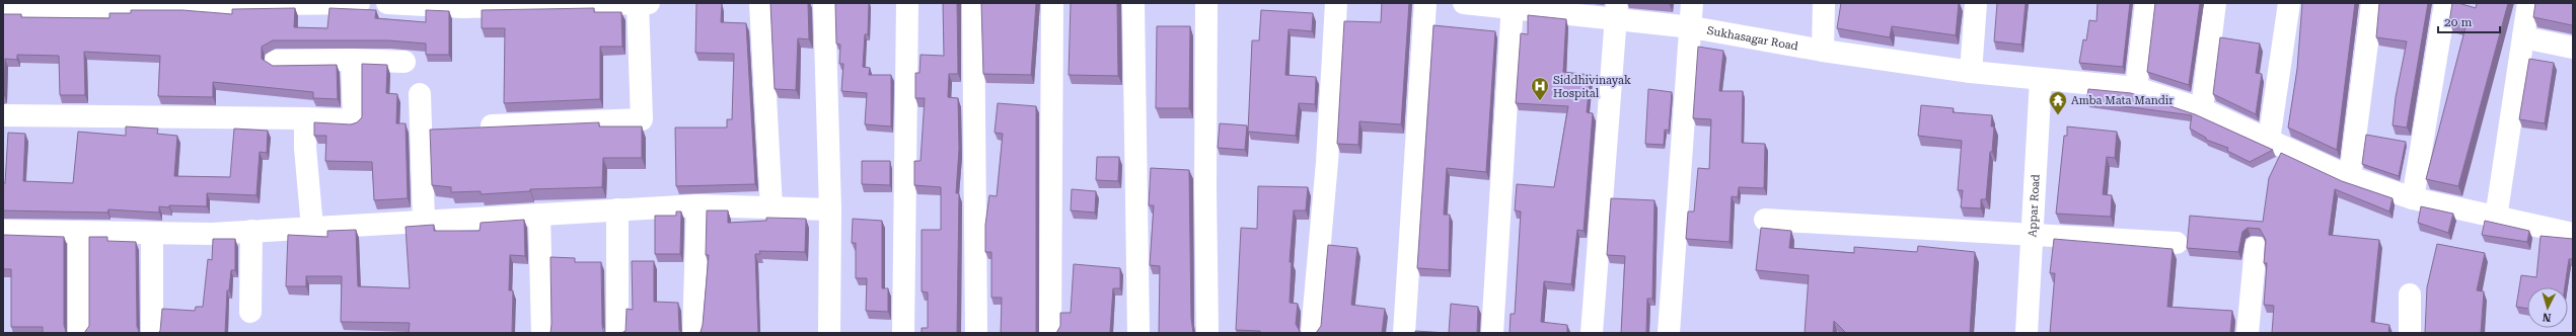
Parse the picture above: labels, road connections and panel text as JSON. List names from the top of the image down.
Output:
{
  "streets": {
    "street": ["Sukhasagar Road", "Appar Road"]
  },
  "crossings": [
    ["Sukhasagar Road", "Appar Road"]
  ],
  "places": {
    "hospital": ["Siddhivinayak Hospital"],
    "temple": ["Amba Mata Mandir"]
  },
  "scale_bar": "20 m",
  "north": "bottom"
}
